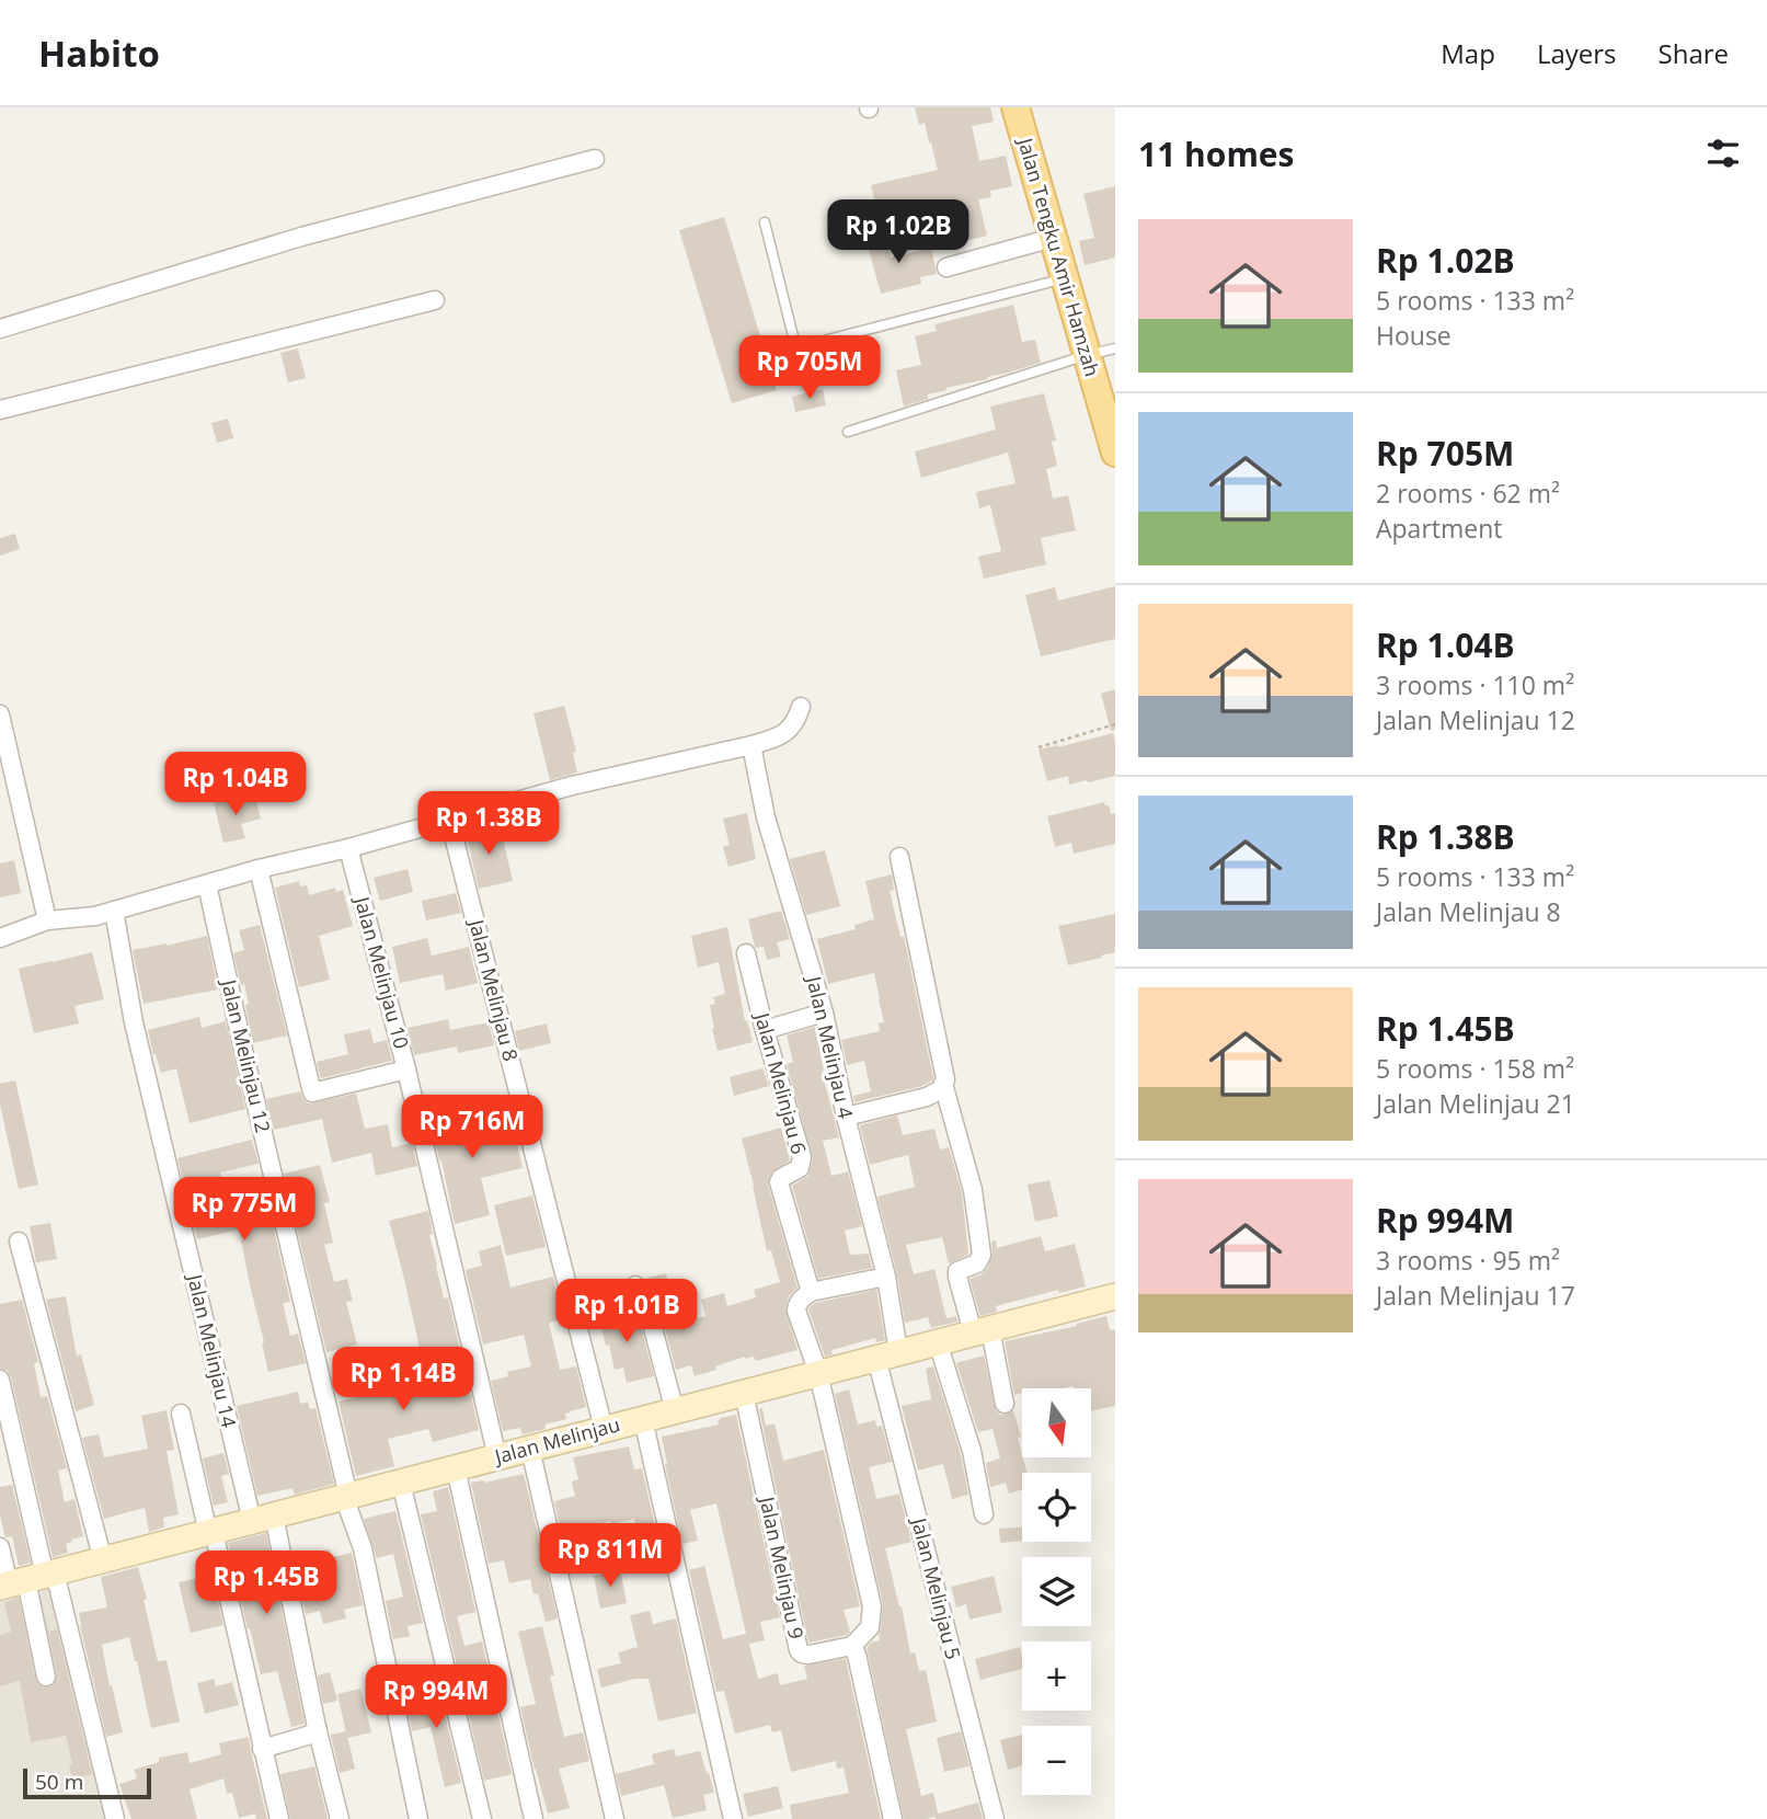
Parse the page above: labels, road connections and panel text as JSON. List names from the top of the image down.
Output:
{
  "streets": {
    "main road": ["Jalan Tengku Amir Hamzah"],
    "street": [
      "Jalan Melinjau 10",
      "Jalan Melinjau 8",
      "Jalan Melinjau 4",
      "Jalan Melinjau 12",
      "Jalan Melinjau 6",
      "Jalan Melinjau 14",
      "Jalan Melinjau",
      "Jalan Melinjau 9",
      "Jalan Melinjau 5"
    ]
  },
  "crossings": [
    ["Jalan Melinjau 10", "Jalan Melinjau"],
    ["Jalan Melinjau 8", "Jalan Melinjau"],
    ["Jalan Melinjau 4", "Jalan Melinjau"],
    ["Jalan Melinjau 4", "Jalan Melinjau 5"],
    ["Jalan Melinjau 12", "Jalan Melinjau"],
    ["Jalan Melinjau 14", "Jalan Melinjau"],
    ["Jalan Melinjau", "Jalan Melinjau 9"],
    ["Jalan Melinjau", "Jalan Melinjau 5"]
  ],
  "scale_bar": "50 m",
  "north": "bottom",
  "page": {
    "header": "Habito",
    "nav": ["Map", "Layers", "Share"],
    "heading": "11 homes",
    "price": [
      "Rp 1.02B",
      "Rp 705M",
      "Rp 1.04B",
      "Rp 1.38B",
      "Rp 716M",
      "Rp 775M",
      "Rp 1.01B",
      "Rp 1.14B",
      "Rp 811M",
      "Rp 1.45B",
      "Rp 994M"
    ],
    "list": [
      {
        "name": "Rp 1.02B",
        "note": "5 rooms · 133 m² · House"
      },
      {
        "name": "Rp 705M",
        "note": "2 rooms · 62 m² · Apartment"
      },
      {
        "name": "Rp 1.04B",
        "note": "3 rooms · 110 m² · Jalan Melinjau 12"
      },
      {
        "name": "Rp 1.38B",
        "note": "5 rooms · 133 m² · Jalan Melinjau 8"
      },
      {
        "name": "Rp 1.45B",
        "note": "5 rooms · 158 m² · Jalan Melinjau 21"
      },
      {
        "name": "Rp 994M",
        "note": "3 rooms · 95 m² · Jalan Melinjau 17"
      }
    ],
    "map_buttons": ["+", "−"],
    "scale": "50 m"
  }
}
